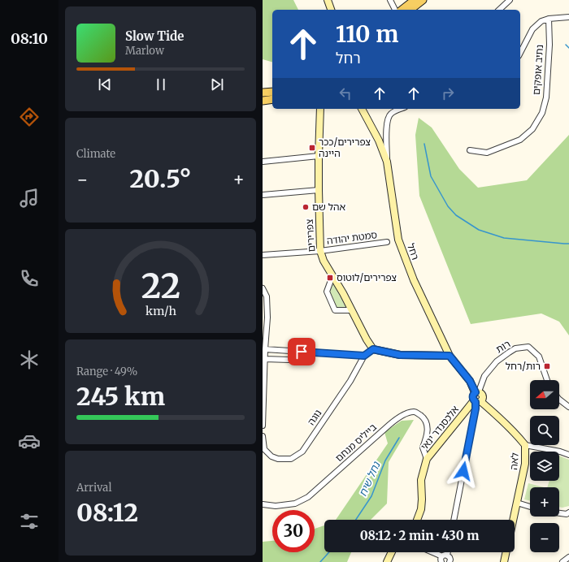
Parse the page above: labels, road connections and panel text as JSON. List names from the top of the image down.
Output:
{
  "streets": {
    "street": [
      "נתיב אופקים",
      "צפרירים",
      "סמטת יהודה",
      "רחל",
      "רות",
      "נוגה",
      "אלכסנדר ינאי",
      "בייליס מנחם",
      "לאה"
    ]
  },
  "crossings": [
    ["צפרירים", "סמטת יהודה"],
    ["רחל", "רות"],
    ["אלכסנדר ינאי", "בייליס מנחם"],
    ["אלכסנדר ינאי", "לאה"]
  ],
  "water": ["נחל שיח"],
  "places": {
    "transit": ["צפרירים/ככר היינה", "צפרירים/לוטוס", "רות/רחל"],
    "other": ["אהל שם"]
  },
  "north": "left",
  "page": {
    "tabs": "08:10",
    "turn": ["110 m", "רחל"],
    "song": ["Slow Tide", "Marlow"],
    "tile": [
      "Climate",
      ["Range · 49%", "245 km"],
      ["Arrival", "08:12"]
    ],
    "heat": ["−", "20.5°", "+"],
    "map_buttons": ["+", "−"],
    "limit": "30",
    "trip": "08:12 · 2 min · 430 m",
    "gauge": ["22", "km/h"]
  }
}
